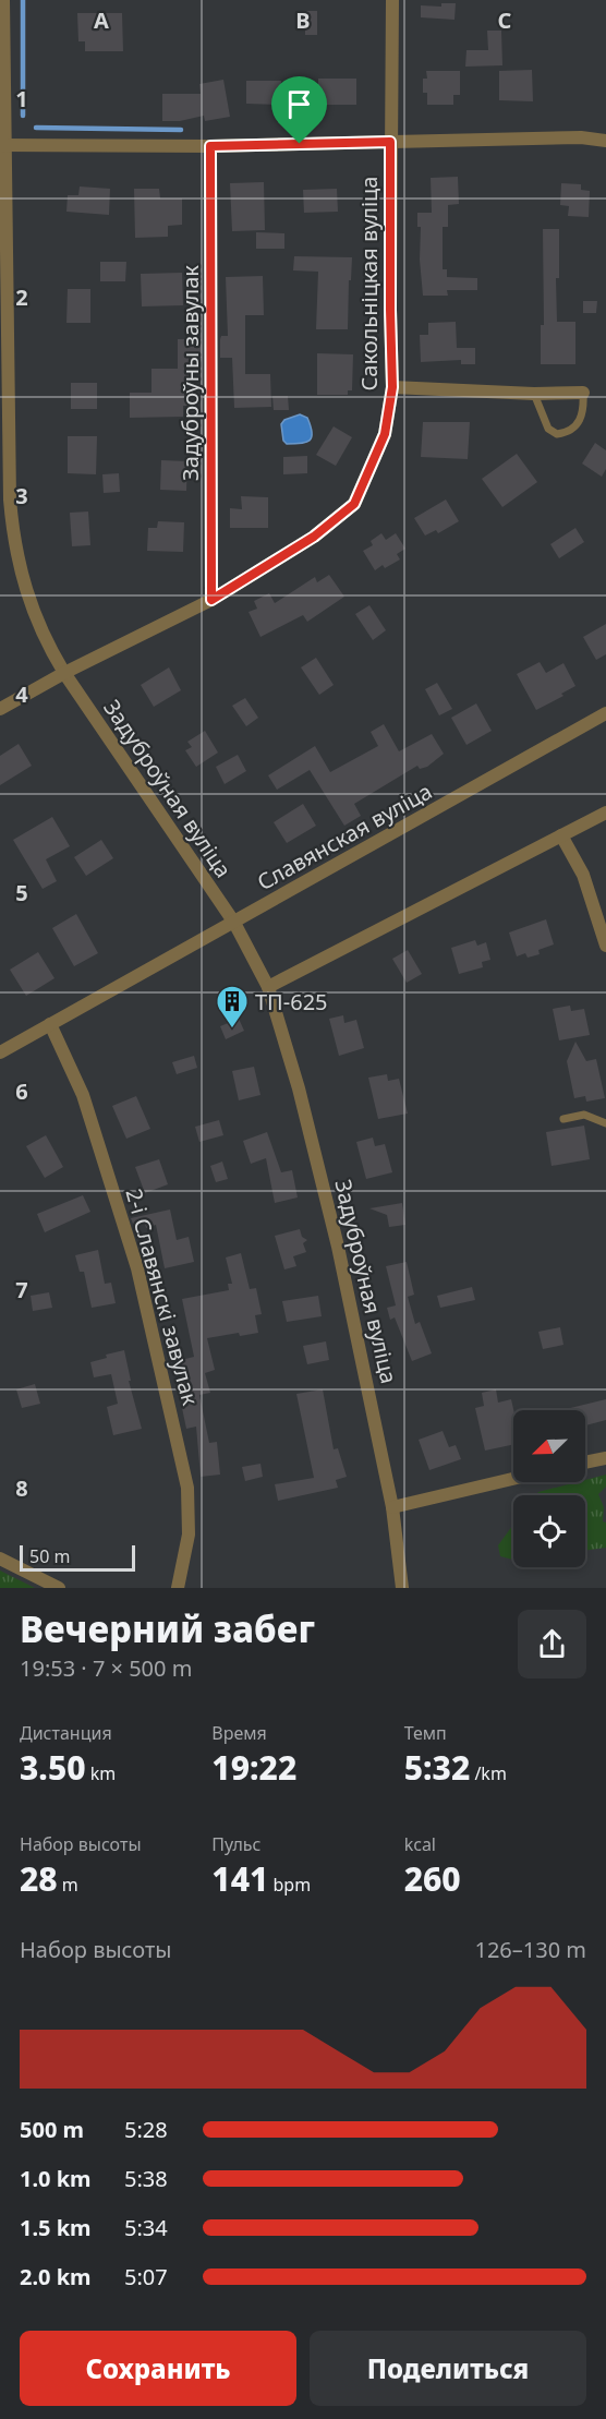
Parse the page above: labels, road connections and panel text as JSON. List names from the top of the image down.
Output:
{
  "streets": {
    "street": [
      "Сакольніцкая вуліца",
      "Задуброўны завулак",
      "Задуброўная вуліца",
      "Славянская вуліца",
      "2-і Славянскі завулак"
    ]
  },
  "crossings": [
    ["Сакольніцкая вуліца", "Задуброўны завулак"],
    ["Сакольніцкая вуліца", "Задуброўная вуліца"],
    ["Задуброўная вуліца", "Славянская вуліца"],
    ["Славянская вуліца", "2-і Славянскі завулак"]
  ],
  "places": {
    "building": ["ТП-625"]
  },
  "scale_bar": "50 m",
  "north": "bottom left",
  "page": {
    "scale": "50 m",
    "heading": ["Вечерний забег", "19:53 · 7 × 500 m"],
    "stats": [
      ["Дистанция", "3.50 km"],
      ["Время", "19:22"],
      ["Темп", "5:32 /km"],
      ["Набор высоты", "28 m"],
      ["Пульс", "141 bpm"],
      ["kcal", "260"]
    ],
    "chart": ["Набор высоты", "126–130 m"],
    "list": [
      {
        "name": "500 m",
        "note": "5:28"
      },
      {
        "name": "1.0 km",
        "note": "5:38"
      },
      {
        "name": "1.5 km",
        "note": "5:34"
      },
      {
        "name": "2.0 km",
        "note": "5:07"
      }
    ],
    "buttons": ["Сохранить", "Поделиться"]
  },
  "grid": {
    "columns": ["A", "B", "C"],
    "rows": [
      "1",
      "2",
      "3",
      "4",
      "5",
      "6",
      "7",
      "8"
    ]
  }
}
